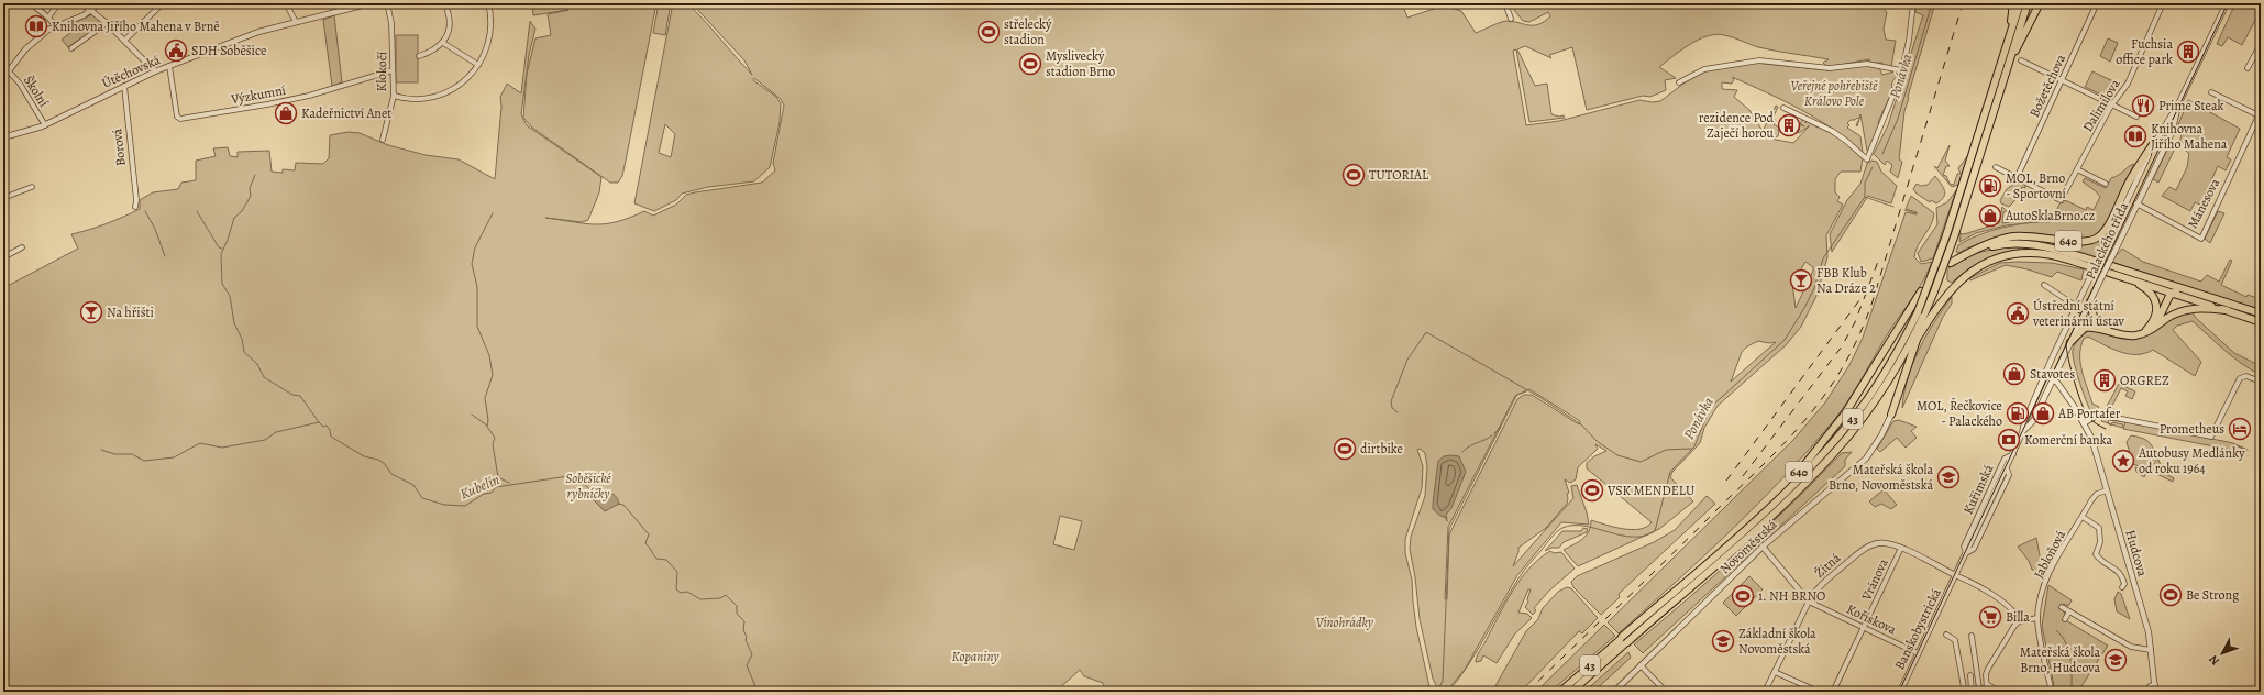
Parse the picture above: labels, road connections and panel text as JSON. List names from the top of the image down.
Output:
{
  "streets": {
    "highway": ["640", "43"],
    "street": [
      "Útěchovská",
      "Klokočí",
      "Božetěchova",
      "Školní",
      "Výzkumní",
      "Dalimilova",
      "Borová",
      "Mánesova",
      "Palackého třída",
      "Kuřimská",
      "Novoměstská",
      "Hudcova",
      "Jabloňová",
      "Žitná",
      "Vránova",
      "Kořískova",
      "Banskobystrická"
    ]
  },
  "crossings": [
    ["Útěchovská", "Školní"],
    ["Útěchovská", "Výzkumní"],
    ["Útěchovská", "Borová"],
    ["Klokočí", "Výzkumní"],
    ["Božetěchova", "Dalimilova"],
    ["Mánesova", "Palackého třída"],
    ["640", "Palackého třída"],
    ["640", "43"],
    ["Palackého třída", "Kuřimská"],
    ["Palackého třída", "Hudcova"],
    ["Kuřimská", "Žitná"],
    ["Kuřimská", "Banskobystrická"],
    ["Novoměstská", "Kořískova"],
    ["Hudcova", "Jabloňová"],
    ["Žitná", "Vránova"],
    ["Žitná", "Kořískova"],
    ["Žitná", "Banskobystrická"],
    ["Vránova", "Kořískova"],
    ["Kořískova", "Banskobystrická"]
  ],
  "water": ["Ponávka", "Kubelín"],
  "parks": [
    "Veřejné pohřebiště Královo Pole",
    "Soběšické rybníčky",
    "Vinohrádky",
    "Kopaniny"
  ],
  "places": {
    "library": ["Knihovna Jiřího Mahena v Brně", "Knihovna Jiřího Mahena"],
    "sports": [
      "střelecký stadion",
      "Myslivecký stadion Brno",
      "TUTORIAL",
      "dirtbike",
      "VSK MENDELU",
      "Be Strong",
      "1. NH BRNO"
    ],
    "public building": ["SDH Soběšice", "Ústřední státní veterinární ústav"],
    "building": ["Fuchsia office park", "rezidence Pod Zaječí horou", "ORGREZ"],
    "restaurant": ["Prime Steak"],
    "shop": [
      "Kadeřnictví Anet",
      "AutoSklaBrno.cz",
      "Stavotes",
      "AB Portafer"
    ],
    "fuel station": ["MOL, Brno - Sportovní", "MOL, Řečkovice - Palackého"],
    "bar": ["FBB Klub Na Dráze 2", "Na hřišti"],
    "hotel": ["Prometheus"],
    "bank": ["Komerční banka"],
    "place": ["Autobusy Medlánky od roku 1964"],
    "school or university": ["Mateřská škola Brno, Novoměstská", "Základní škola Novoměstská", "Mateřská škola Brno, Hudcova"],
    "supermarket": ["Billa"]
  },
  "north": "bottom left"
}
